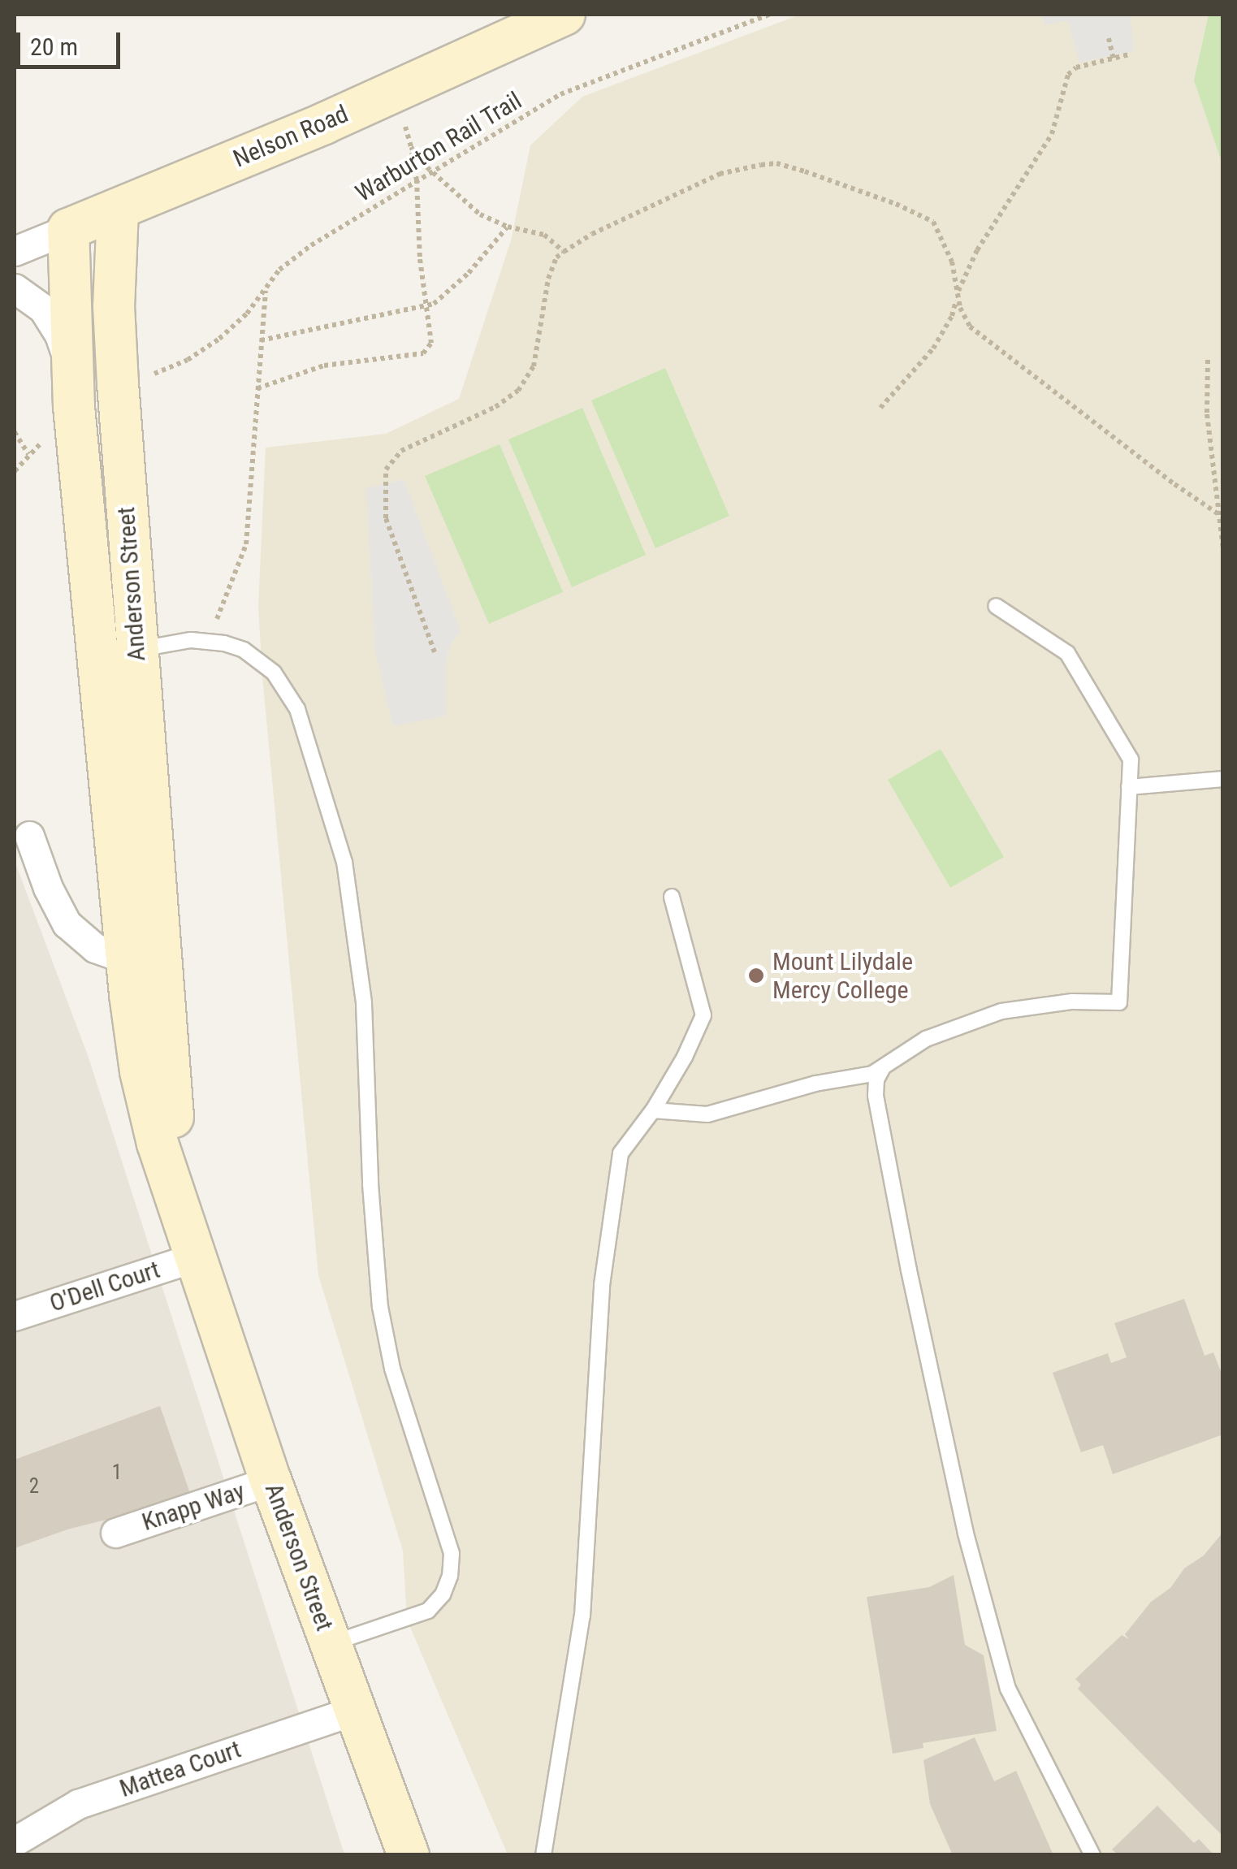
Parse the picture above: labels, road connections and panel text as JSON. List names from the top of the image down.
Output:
{
  "streets": {
    "main road": ["Nelson Road", "Anderson Street"],
    "street": ["O'Dell Court", "Knapp Way", "Mattea Court"],
    "path": ["Warburton Rail Trail"]
  },
  "crossings": [
    ["Nelson Road", "Anderson Street"],
    ["Anderson Street", "O'Dell Court"],
    ["Anderson Street", "Knapp Way"],
    ["Anderson Street", "Mattea Court"]
  ],
  "places": ["Mount Lilydale Mercy College"],
  "house_numbers": ["1", "2"],
  "scale_bar": "20 m"
}
